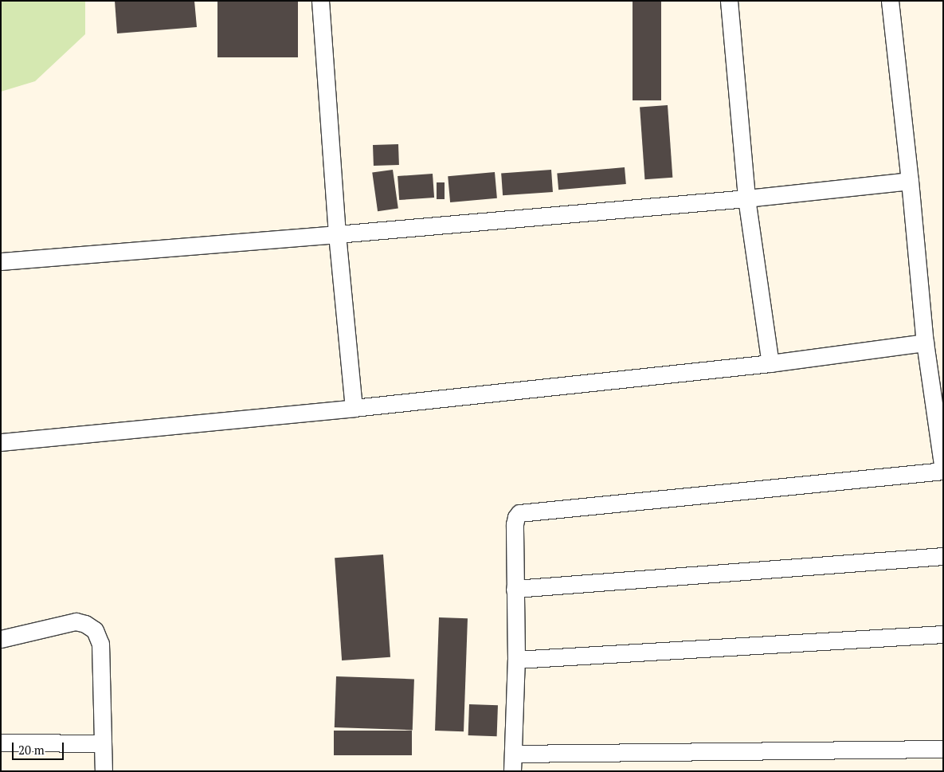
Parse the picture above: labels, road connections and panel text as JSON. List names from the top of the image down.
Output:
{
  "scale_bar": "20 m"
}
